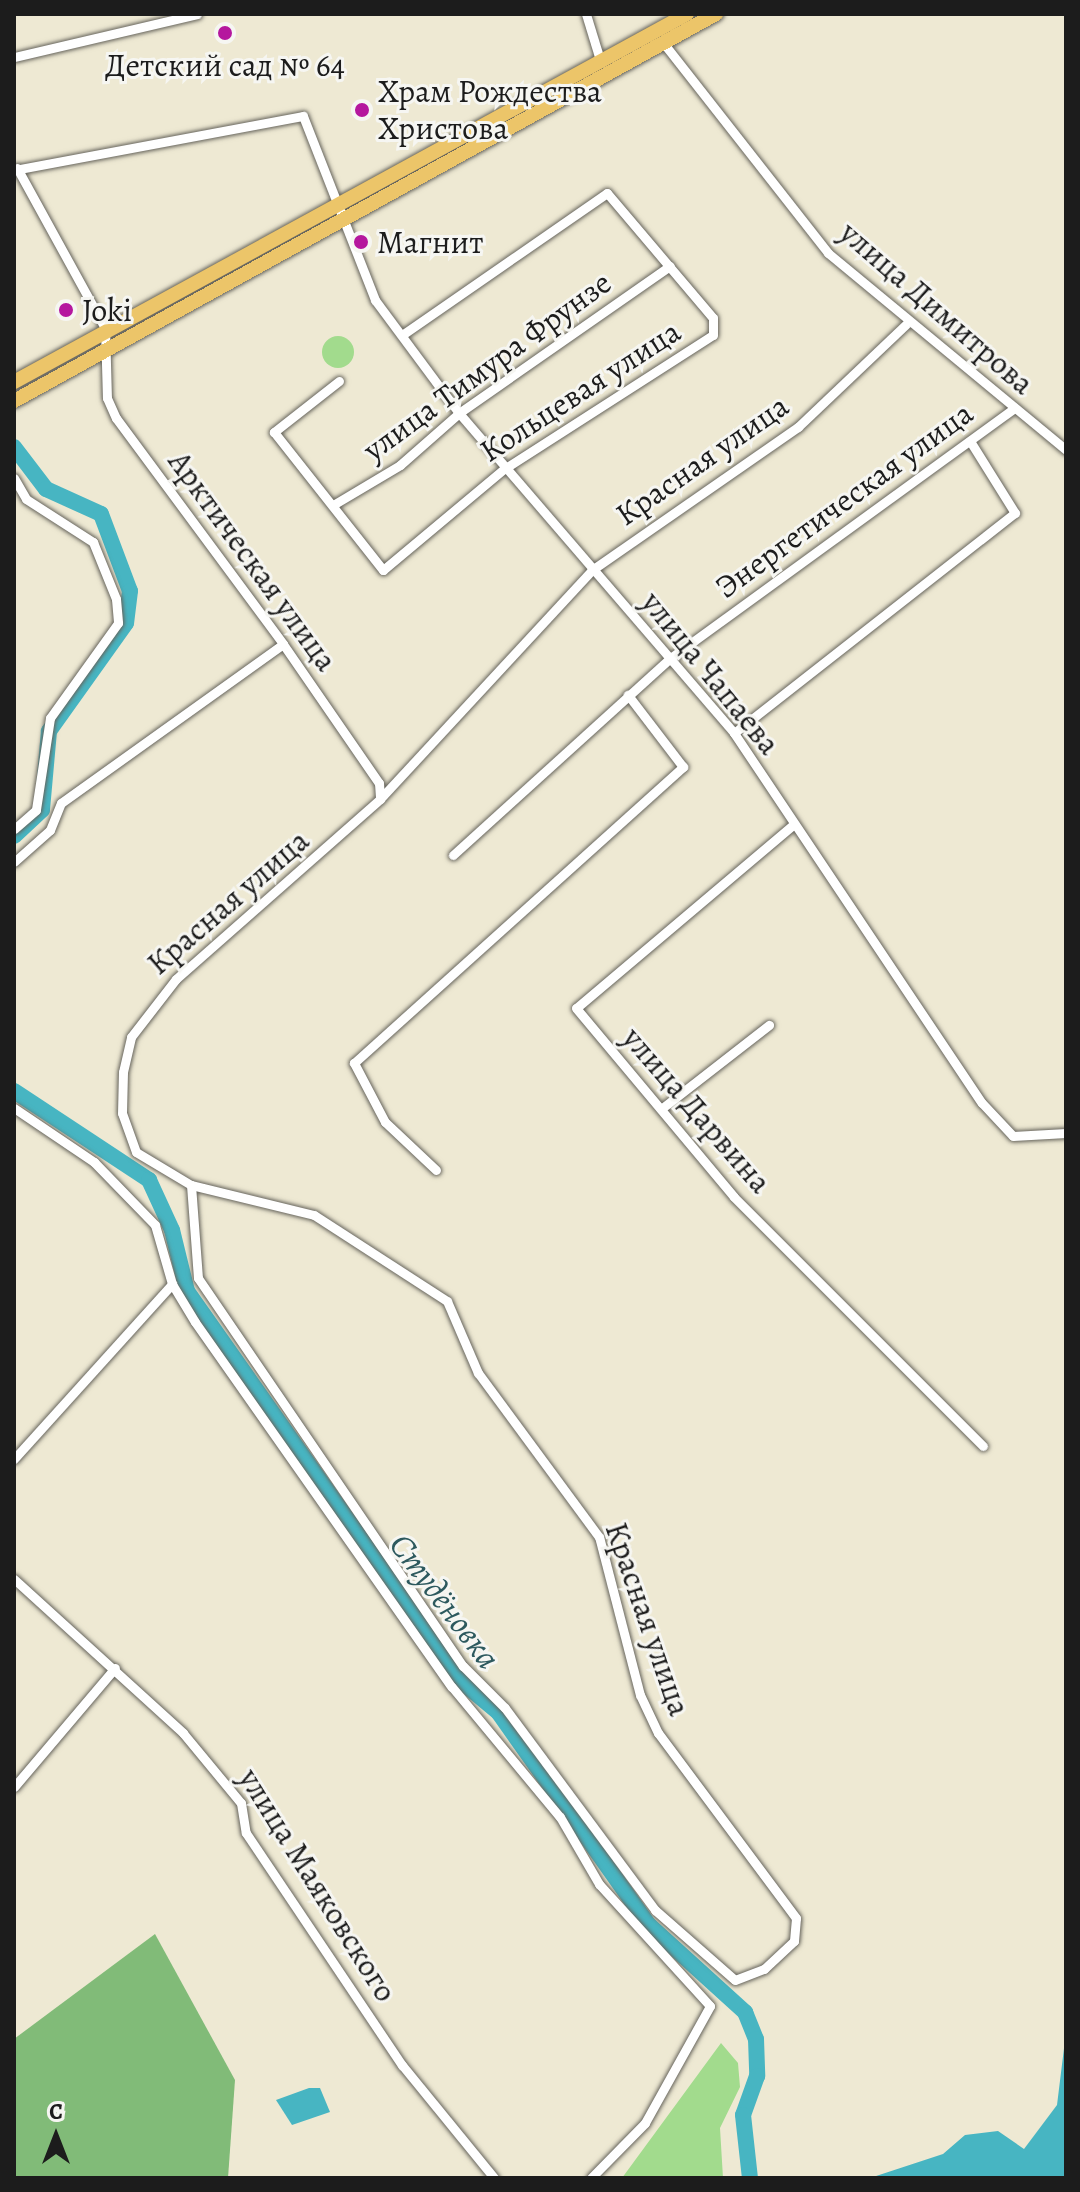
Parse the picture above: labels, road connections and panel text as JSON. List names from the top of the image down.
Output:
{
  "streets": {
    "street": [
      "улица Димитрова",
      "улица Тимура Фрунзе",
      "Кольцевая улица",
      "Красная улица",
      "Энергетическая улица",
      "Арктическая улица",
      "улица Чапаева",
      "улица Дарвина",
      "улица Маяковского"
    ]
  },
  "crossings": [
    ["улица Димитрова", "Красная улица"],
    ["улица Димитрова", "Энергетическая улица"],
    ["улица Тимура Фрунзе", "Кольцевая улица"],
    ["улица Тимура Фрунзе", "улица Чапаева"],
    ["Кольцевая улица", "улица Чапаева"],
    ["Красная улица", "Арктическая улица"],
    ["Красная улица", "улица Чапаева"],
    ["Энергетическая улица", "улица Чапаева"],
    ["улица Чапаева", "улица Дарвина"]
  ],
  "water": ["Студёновка"],
  "places": [
    "Детский сад № 64",
    "Храм Рождества Христова",
    "Магнит",
    "Joki"
  ],
  "north": "top"
}
